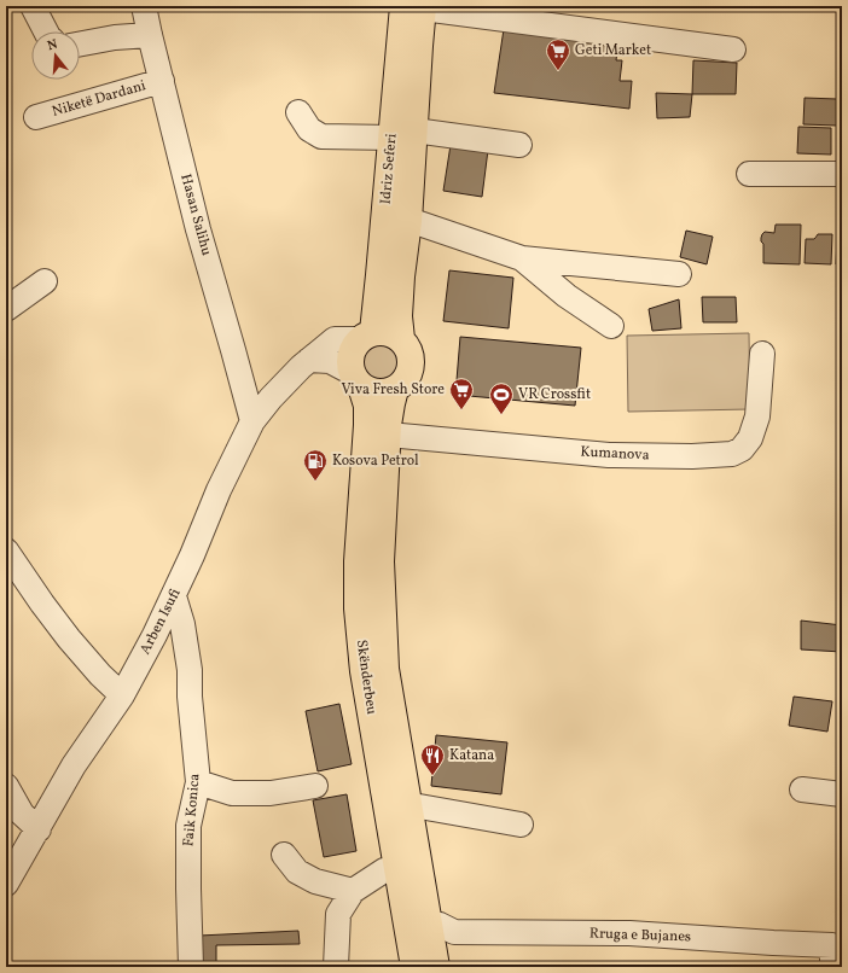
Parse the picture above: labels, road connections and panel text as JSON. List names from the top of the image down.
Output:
{
  "streets": {
    "main road": ["Idriz Seferi", "Skënderbeu"],
    "street": [
      "Niketë Dardani",
      "Hasan Salihu",
      "Kumanova",
      "Arben Isufi",
      "Faik Konica",
      "Rruga e Bujanes"
    ]
  },
  "crossings": [
    ["Niketë Dardani", "Hasan Salihu"],
    ["Idriz Seferi", "Arben Isufi"],
    ["Idriz Seferi", "Skënderbeu"],
    ["Hasan Salihu", "Arben Isufi"],
    ["Kumanova", "Skënderbeu"],
    ["Arben Isufi", "Skënderbeu"],
    ["Arben Isufi", "Faik Konica"],
    ["Skënderbeu", "Rruga e Bujanes"]
  ],
  "places": {
    "supermarket": ["Geti Market", "Viva Fresh Store"],
    "sports": ["VR Crossfit"],
    "fuel station": ["Kosova Petrol"],
    "restaurant": ["Katana"]
  },
  "north": "top"
}
